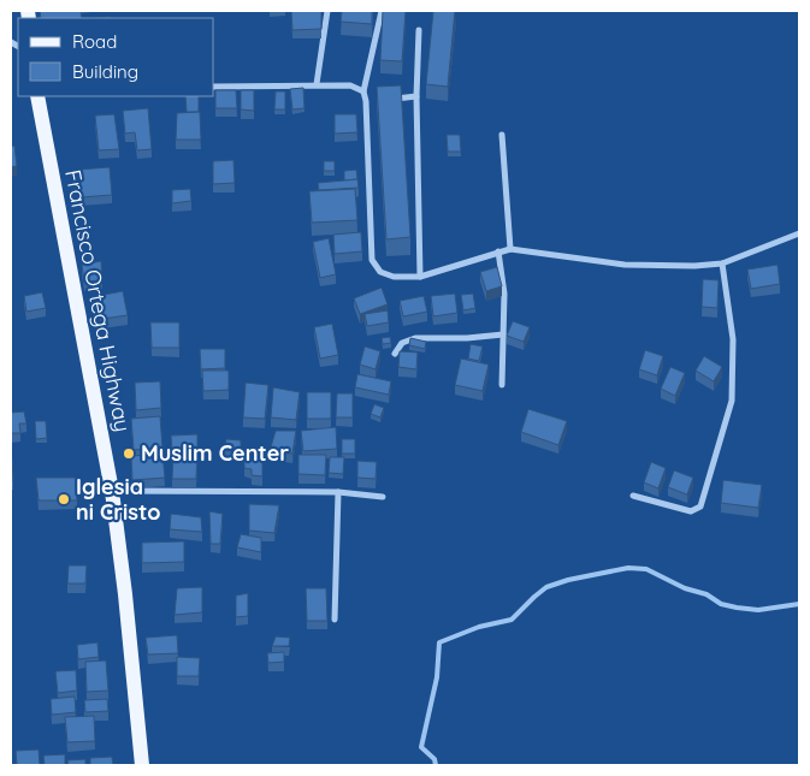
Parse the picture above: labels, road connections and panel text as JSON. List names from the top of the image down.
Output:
{
  "streets": {
    "main road": ["Francisco Ortega Highway"]
  },
  "places": ["Muslim Center", "Iglesia ni Cristo"],
  "legend": ["Road", "Building"]
}
